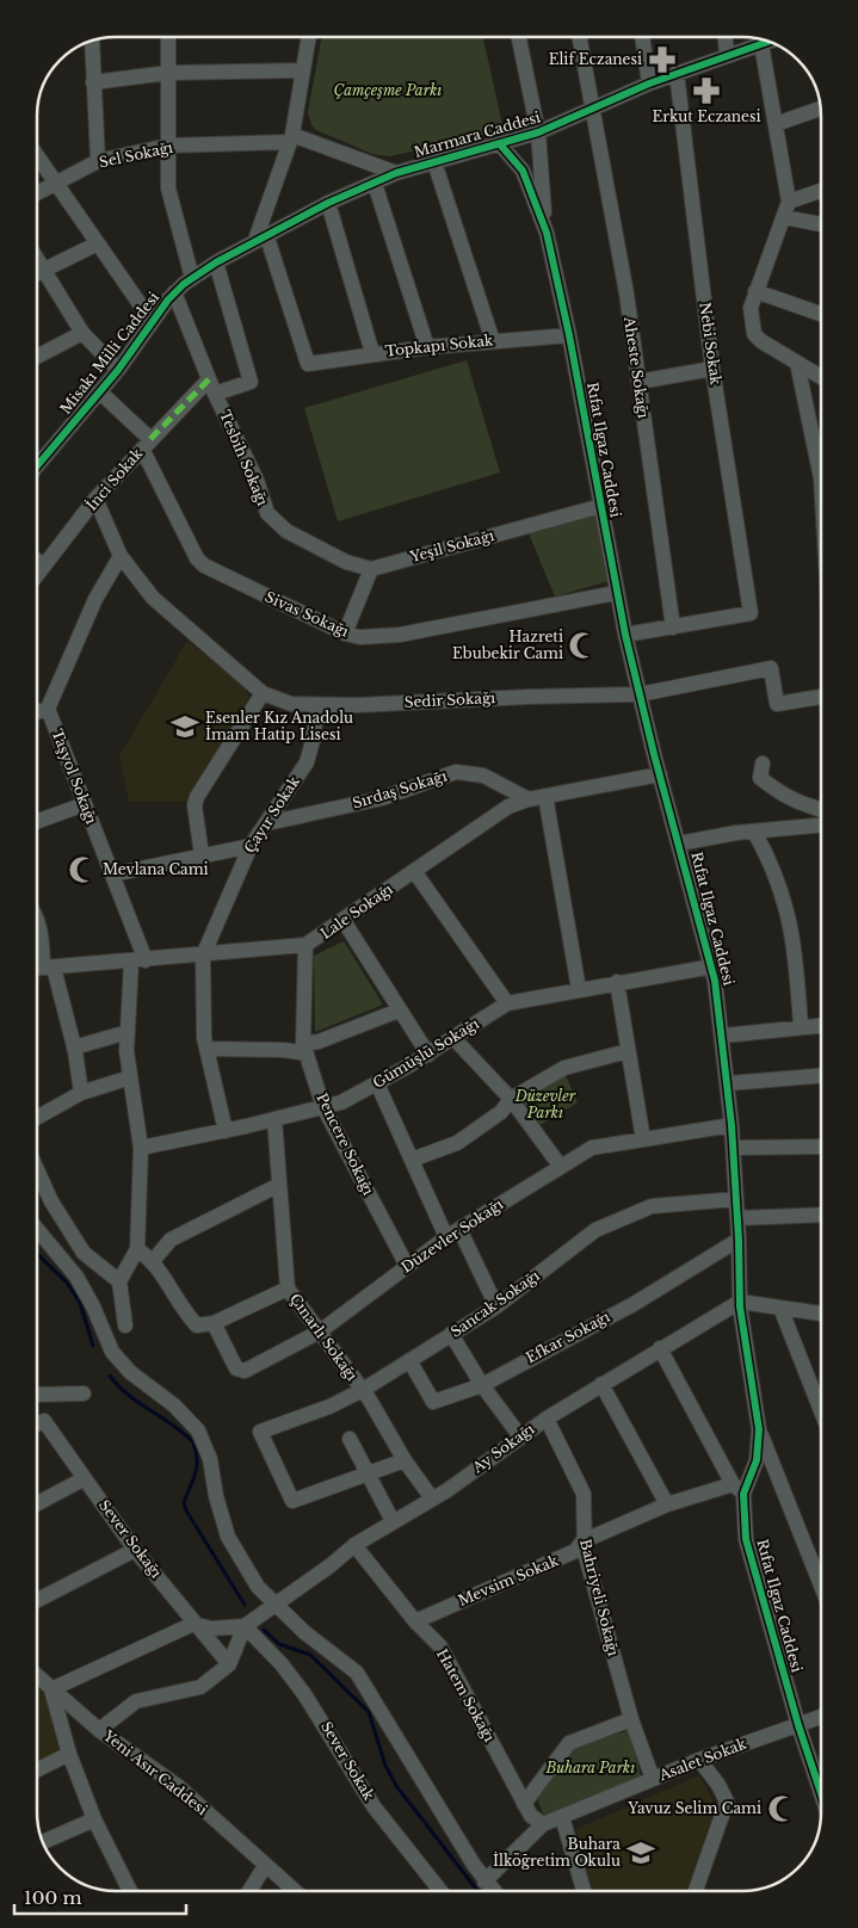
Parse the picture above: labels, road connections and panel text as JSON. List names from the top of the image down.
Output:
{
  "streets": {
    "street": [
      "Marmara Caddesi",
      "Sel Sokağı",
      "Nebi Sokak",
      "Topkapı Sokak",
      "Misakı Milli Caddesi",
      "Aheste Sokağı",
      "Rıfat Ilgaz Caddesi",
      "Tesbih Sokağı",
      "İnci Sokak",
      "Yeşil Sokağı",
      "Sivas Sokağı",
      "Sedir Sokağı",
      "Taşyol Sokağı",
      "Sırdaş Sokağı",
      "Çayır Sokak",
      "Lale Sokağı",
      "Gümüşlü Sokağı",
      "Pencere Sokağı",
      "Düzevler Sokağı",
      "Sancak Sokağı",
      "Çınarlı Sokağı",
      "Efkar Sokağı",
      "Ay Sokağı",
      "Sever Sokağı",
      "Mevsim Sokak",
      "Bahriyeli Sokağı",
      "Hatem Sokağı",
      "Asalet Sokak",
      "Sever Sokak",
      "Yeni Asır Caddesi"
    ]
  },
  "crossings": [
    ["Marmara Caddesi", "Sel Sokağı"],
    ["Marmara Caddesi", "Nebi Sokak"],
    ["Marmara Caddesi", "Topkapı Sokak"],
    ["Marmara Caddesi", "Misakı Milli Caddesi"],
    ["Marmara Caddesi", "Aheste Sokağı"],
    ["Marmara Caddesi", "Rıfat Ilgaz Caddesi"],
    ["Nebi Sokak", "Aheste Sokağı"],
    ["Topkapı Sokak", "Misakı Milli Caddesi"],
    ["Topkapı Sokak", "Rıfat Ilgaz Caddesi"],
    ["Misakı Milli Caddesi", "Tesbih Sokağı"],
    ["Misakı Milli Caddesi", "Sivas Sokağı"],
    ["Rıfat Ilgaz Caddesi", "Yeşil Sokağı"],
    ["Rıfat Ilgaz Caddesi", "Sivas Sokağı"],
    ["Rıfat Ilgaz Caddesi", "Sedir Sokağı"],
    ["Rıfat Ilgaz Caddesi", "Lale Sokağı"],
    ["Rıfat Ilgaz Caddesi", "Gümüşlü Sokağı"],
    ["Rıfat Ilgaz Caddesi", "Düzevler Sokağı"],
    ["Rıfat Ilgaz Caddesi", "Sancak Sokağı"],
    ["Rıfat Ilgaz Caddesi", "Efkar Sokağı"],
    ["Rıfat Ilgaz Caddesi", "Ay Sokağı"],
    ["Rıfat Ilgaz Caddesi", "Mevsim Sokak"],
    ["Rıfat Ilgaz Caddesi", "Asalet Sokak"],
    ["Tesbih Sokağı", "İnci Sokak"],
    ["Tesbih Sokağı", "Yeşil Sokağı"],
    ["İnci Sokak", "Sivas Sokağı"],
    ["Sedir Sokağı", "Çayır Sokak"],
    ["Taşyol Sokağı", "Lale Sokağı"],
    ["Sırdaş Sokağı", "Çayır Sokak"],
    ["Sırdaş Sokağı", "Lale Sokağı"],
    ["Çayır Sokak", "Lale Sokağı"],
    ["Lale Sokağı", "Pencere Sokağı"],
    ["Gümüşlü Sokağı", "Pencere Sokağı"],
    ["Gümüşlü Sokağı", "Çınarlı Sokağı"],
    ["Pencere Sokağı", "Düzevler Sokağı"],
    ["Düzevler Sokağı", "Çınarlı Sokağı"],
    ["Sancak Sokağı", "Çınarlı Sokağı"],
    ["Sancak Sokağı", "Efkar Sokağı"],
    ["Çınarlı Sokağı", "Ay Sokağı"],
    ["Ay Sokağı", "Bahriyeli Sokağı"],
    ["Ay Sokağı", "Hatem Sokağı"],
    ["Ay Sokağı", "Sever Sokak"],
    ["Mevsim Sokak", "Bahriyeli Sokağı"],
    ["Mevsim Sokak", "Hatem Sokağı"],
    ["Bahriyeli Sokağı", "Asalet Sokak"],
    ["Hatem Sokağı", "Asalet Sokak"]
  ],
  "parks": ["Çamçeşme Parkı", "Düzevler Parkı", "Buhara Parkı"],
  "places": {
    "pharmacy": ["Elif Eczanesi", "Erkut Eczanesi"],
    "mosque": ["Hazreti Ebubekir Cami", "Mevlana Cami", "Yavuz Selim Cami"],
    "school or university": ["Esenler Kız Anadolu İmam Hatip Lisesi", "Buhara İlköğretim Okulu"]
  },
  "scale_bar": "100 m"
}
